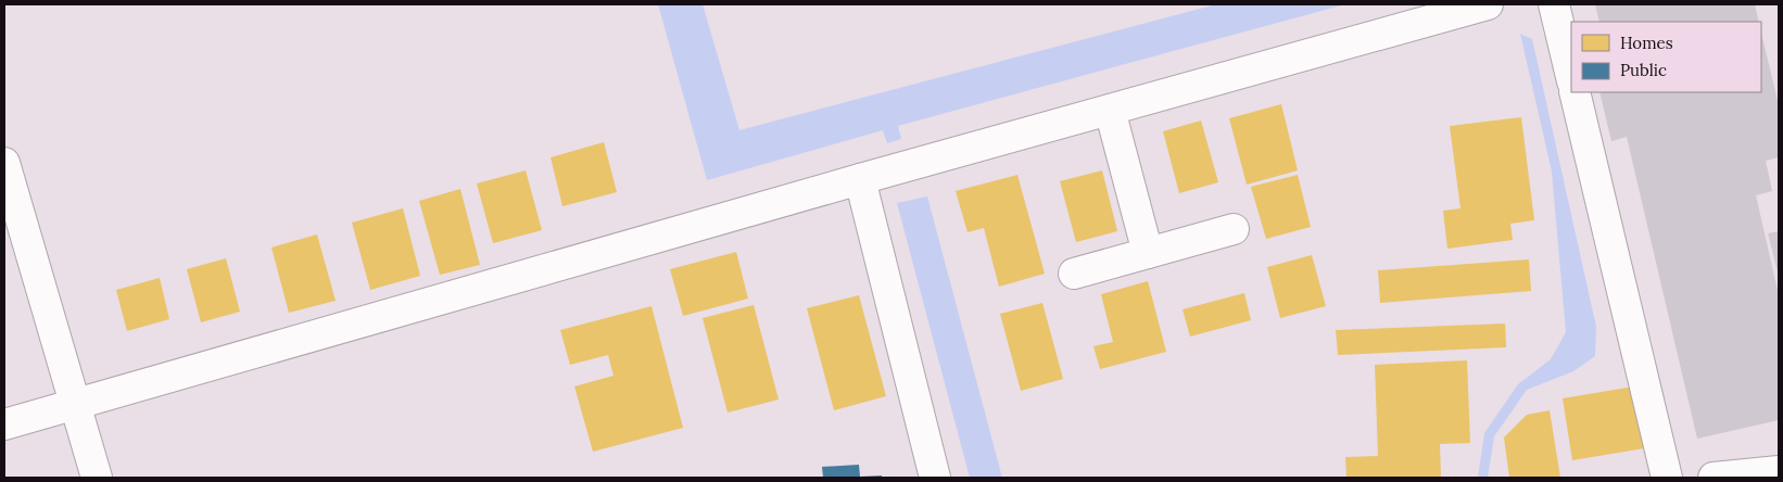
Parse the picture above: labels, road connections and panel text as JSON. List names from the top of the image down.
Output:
{
  "legend": ["Homes", "Public"]
}
